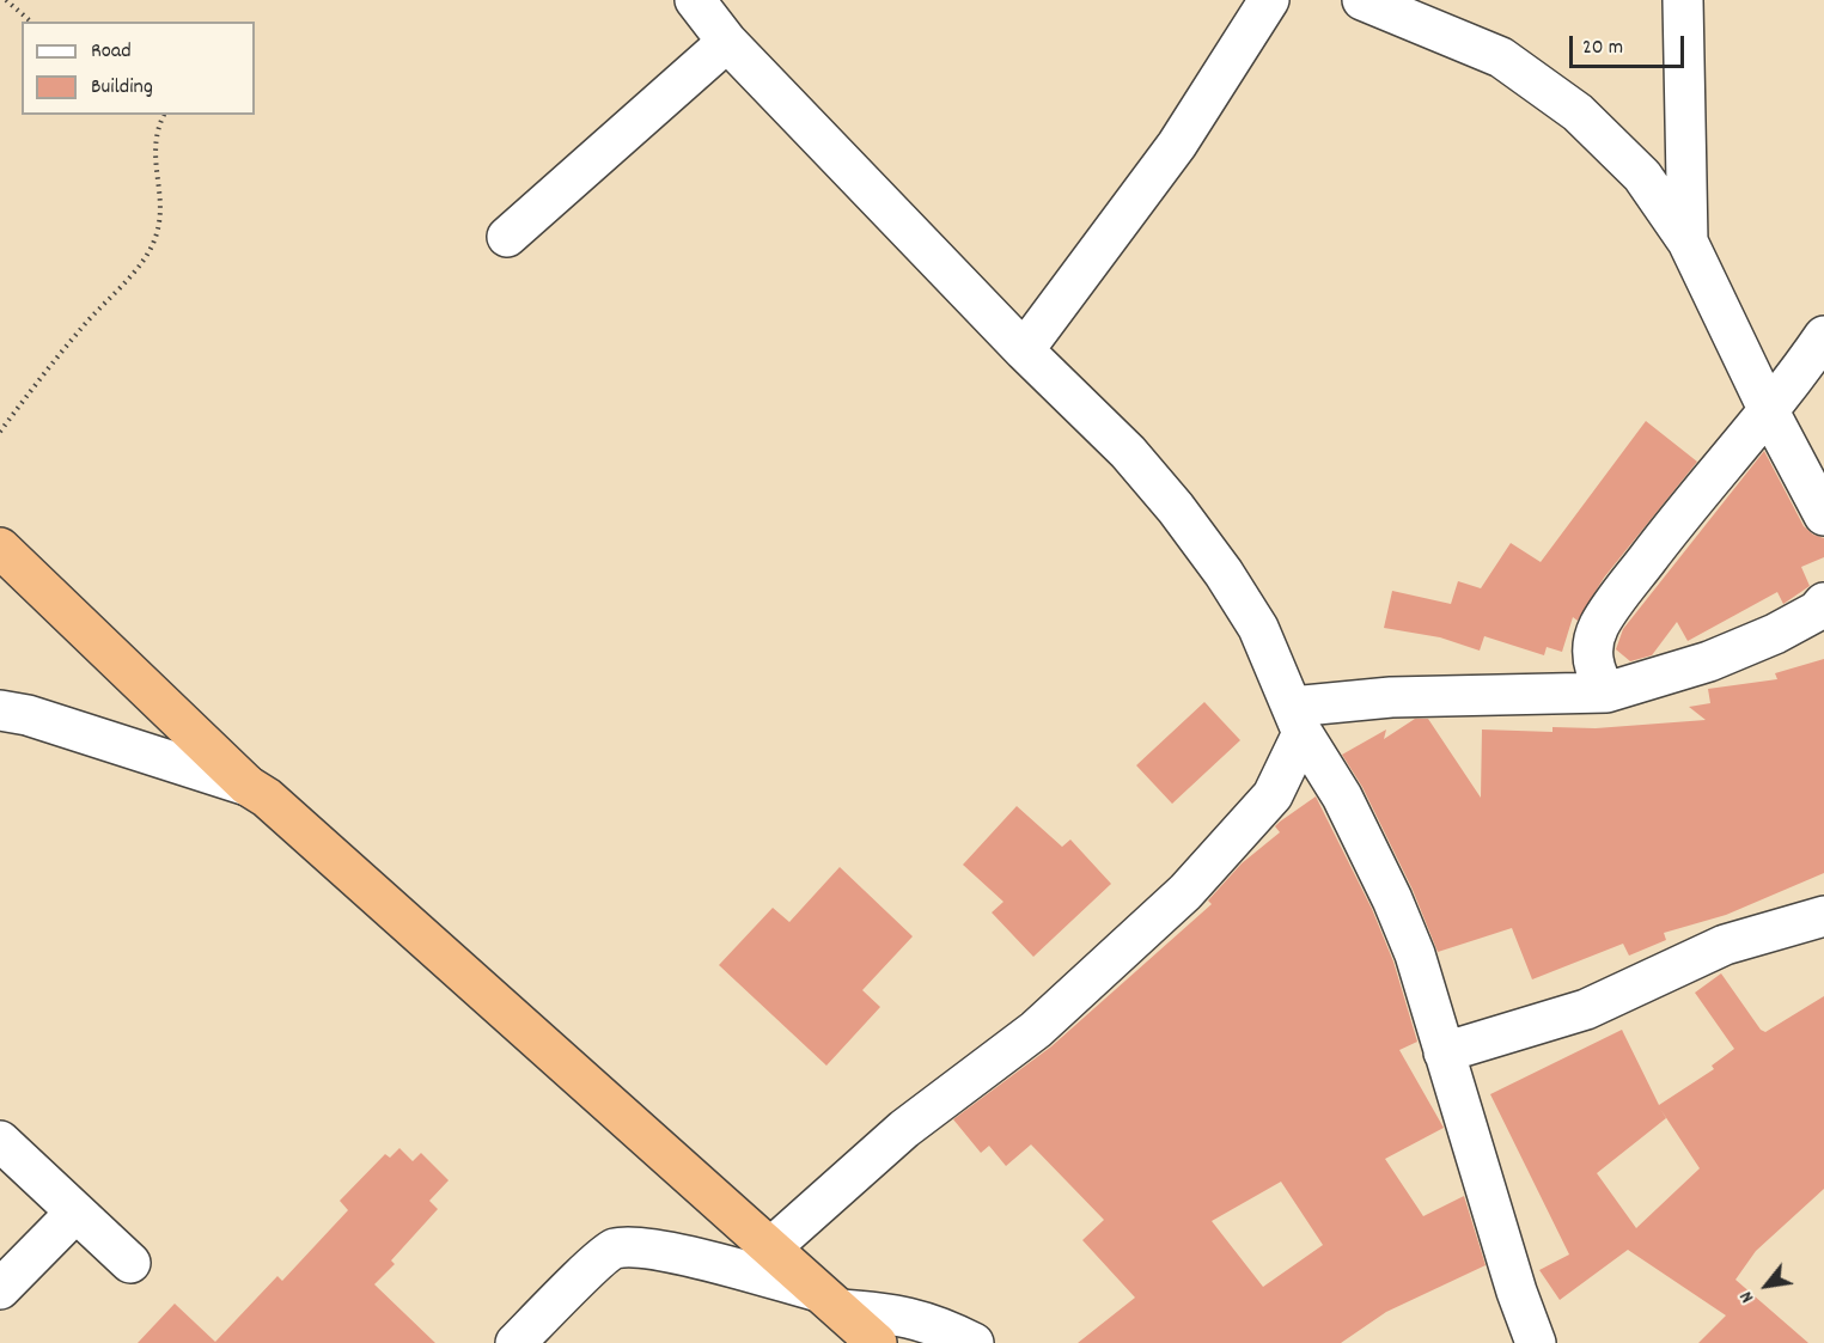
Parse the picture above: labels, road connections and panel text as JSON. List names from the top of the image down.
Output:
{
  "legend": ["Road", "Building"],
  "scale_bar": "20 m",
  "north": "bottom left"
}
